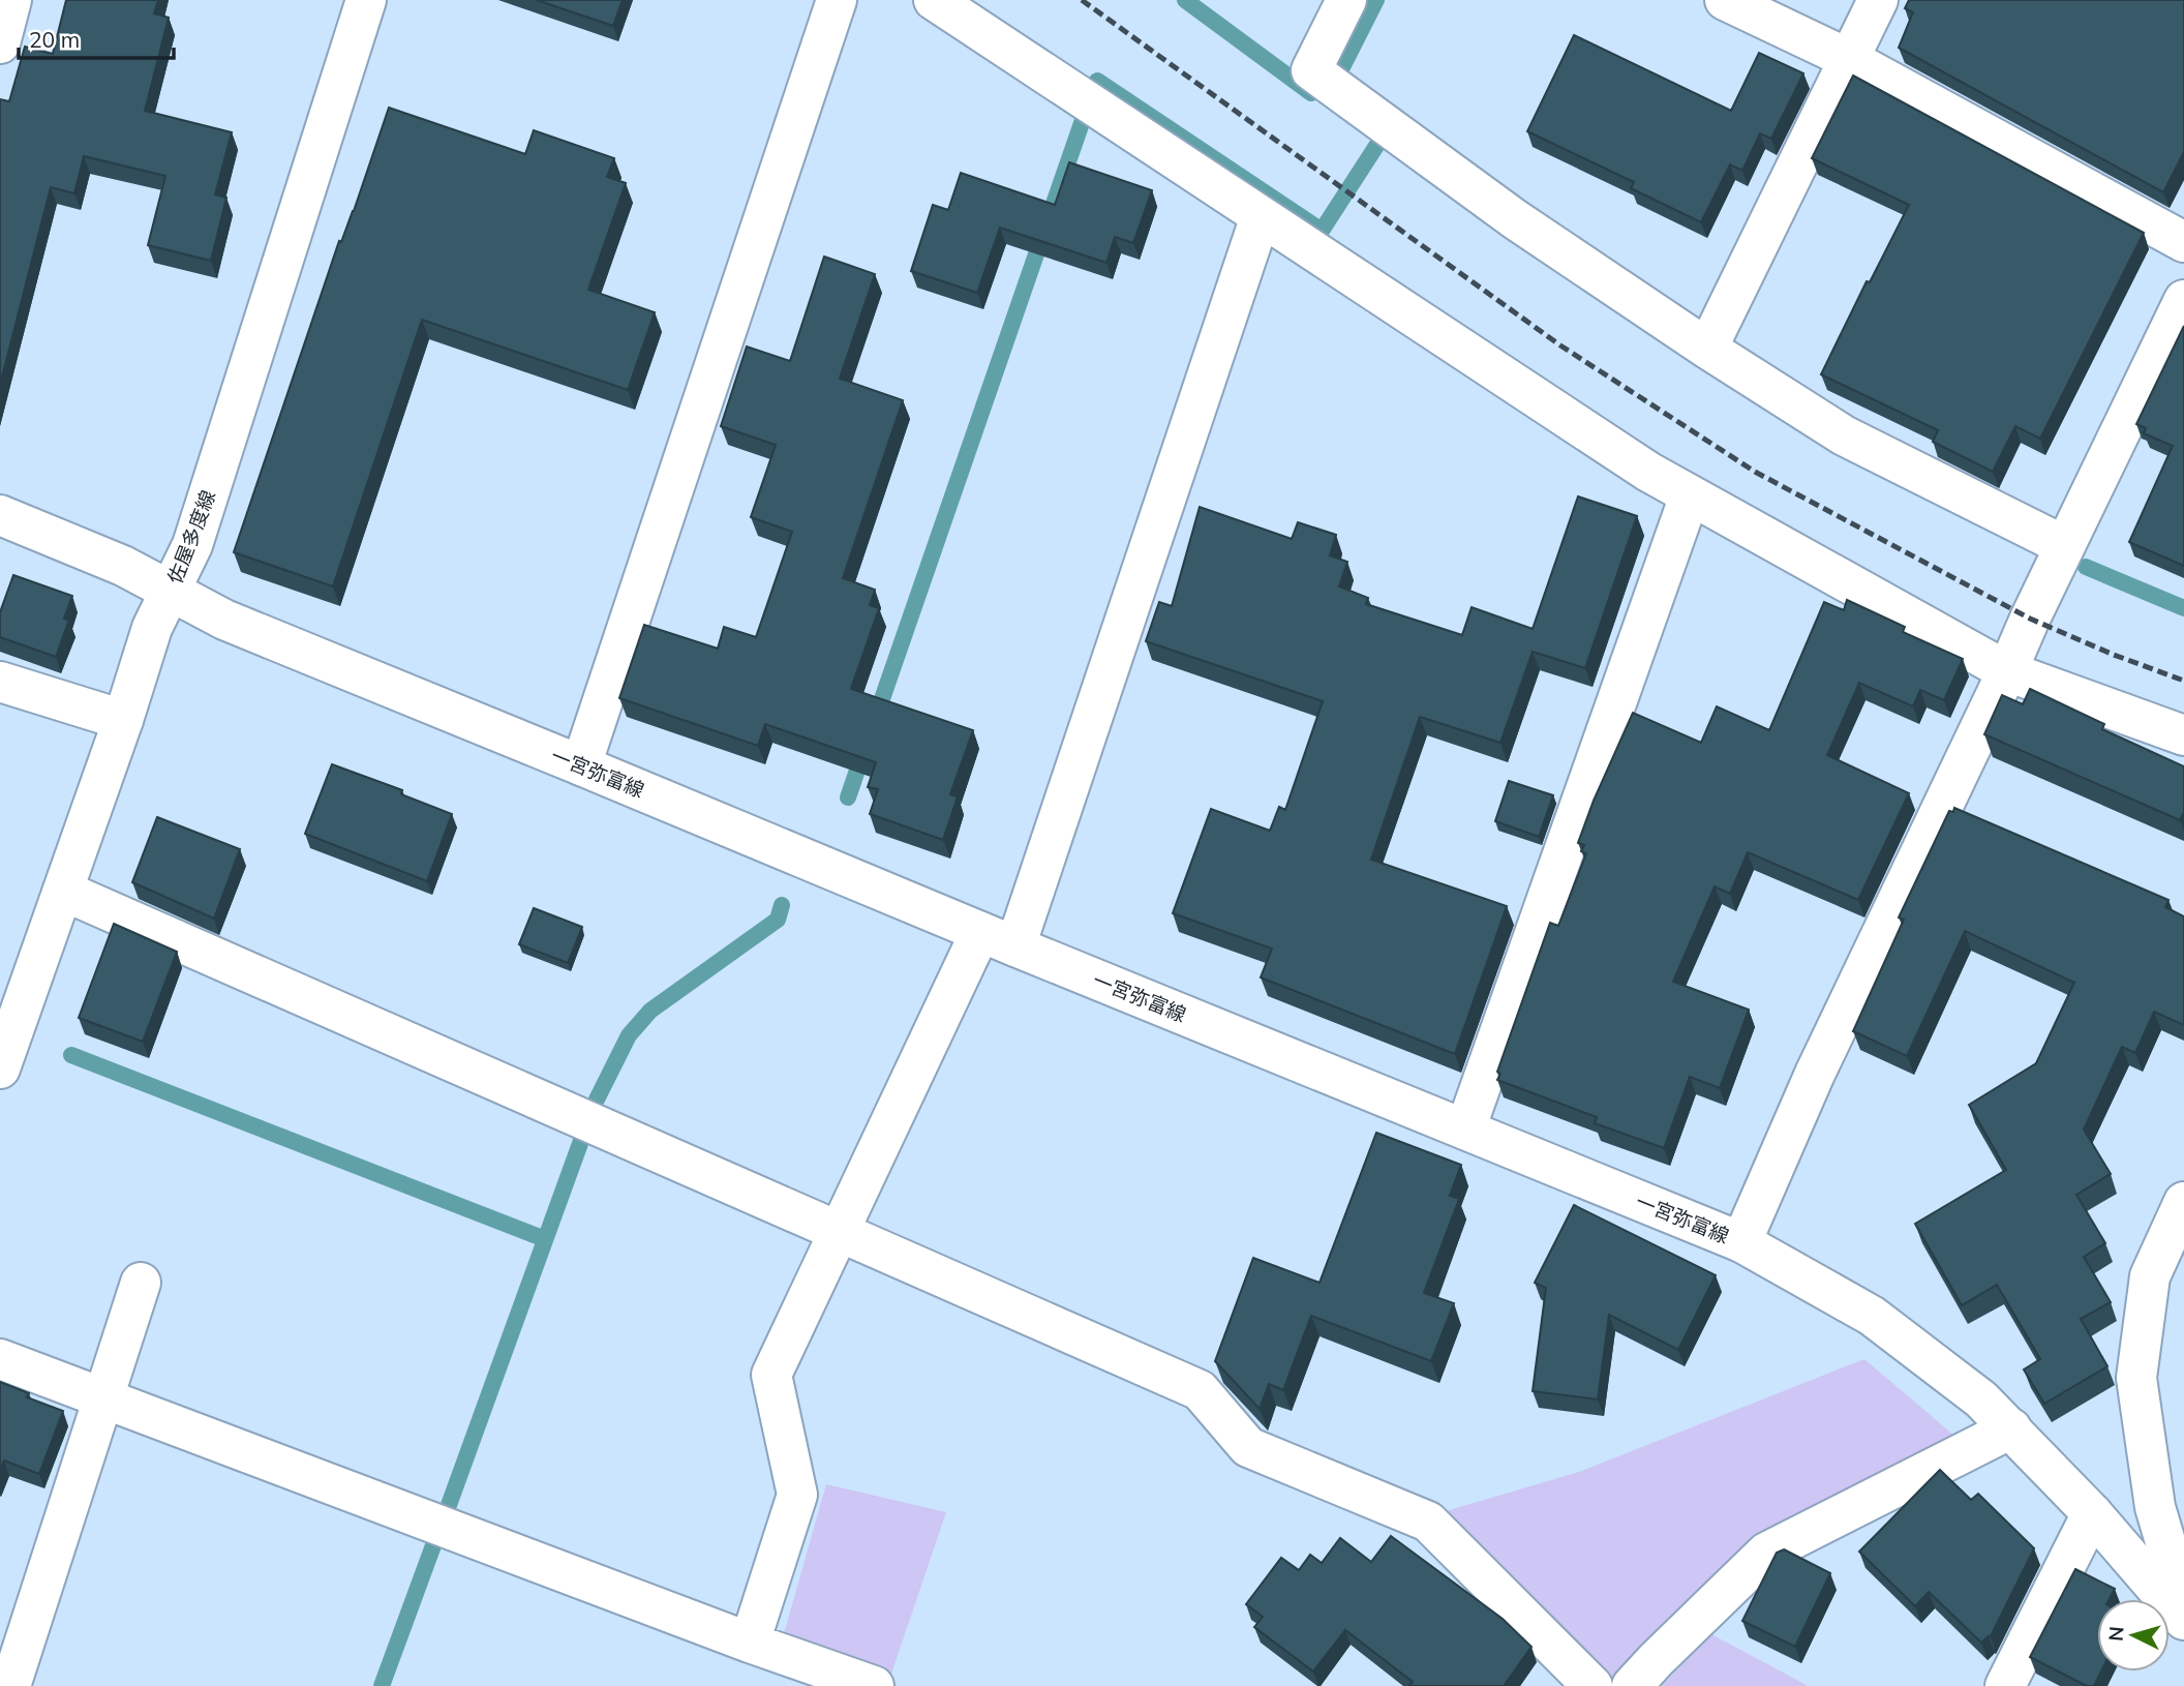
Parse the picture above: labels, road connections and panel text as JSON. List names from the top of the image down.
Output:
{
  "streets": {
    "street": ["佐屋多度線", "一宮弥富線"]
  },
  "crossings": [
    ["佐屋多度線", "一宮弥富線"]
  ],
  "scale_bar": "20 m",
  "north": "left"
}
